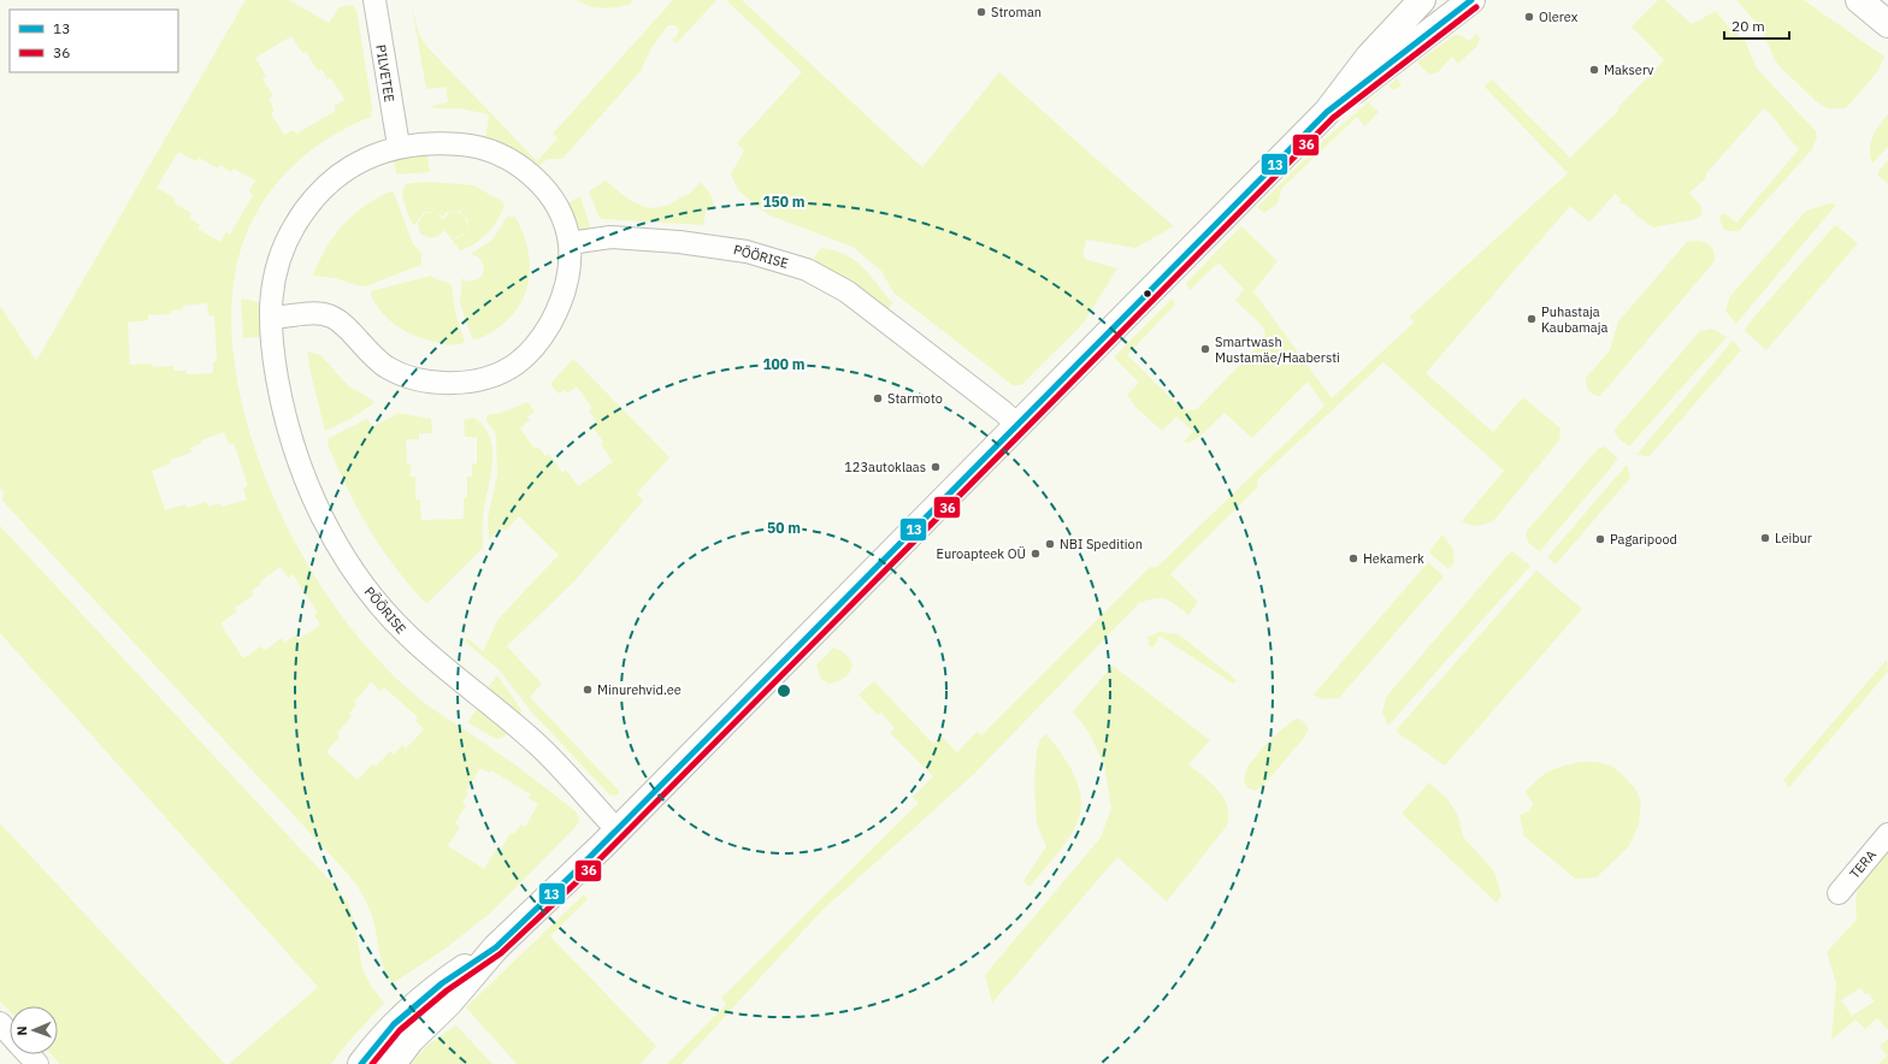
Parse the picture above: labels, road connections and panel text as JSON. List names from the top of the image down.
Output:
{
  "streets": {
    "street": ["PILVETEE", "PÖÖRISE", "TERA"]
  },
  "crossings": [
    ["PILVETEE", "PÖÖRISE"]
  ],
  "places": [
    "Stroman",
    "Olerex",
    "Makserv",
    "Puhastaja Kaubamaja",
    "Smartwash Mustamäe/Haabersti",
    "Starmoto",
    "123autoklaas",
    "Leibur",
    "Pagaripood",
    "NBI Spedition",
    "Euroapteek OÜ",
    "Hekamerk",
    "Minurehvid.ee"
  ],
  "lines": ["transit line 13", "transit line 36"],
  "legend": ["13", "36"],
  "scale_bar": "20 m",
  "north": "left",
  "rings": ["150 m", "100 m", "50 m"]
}
